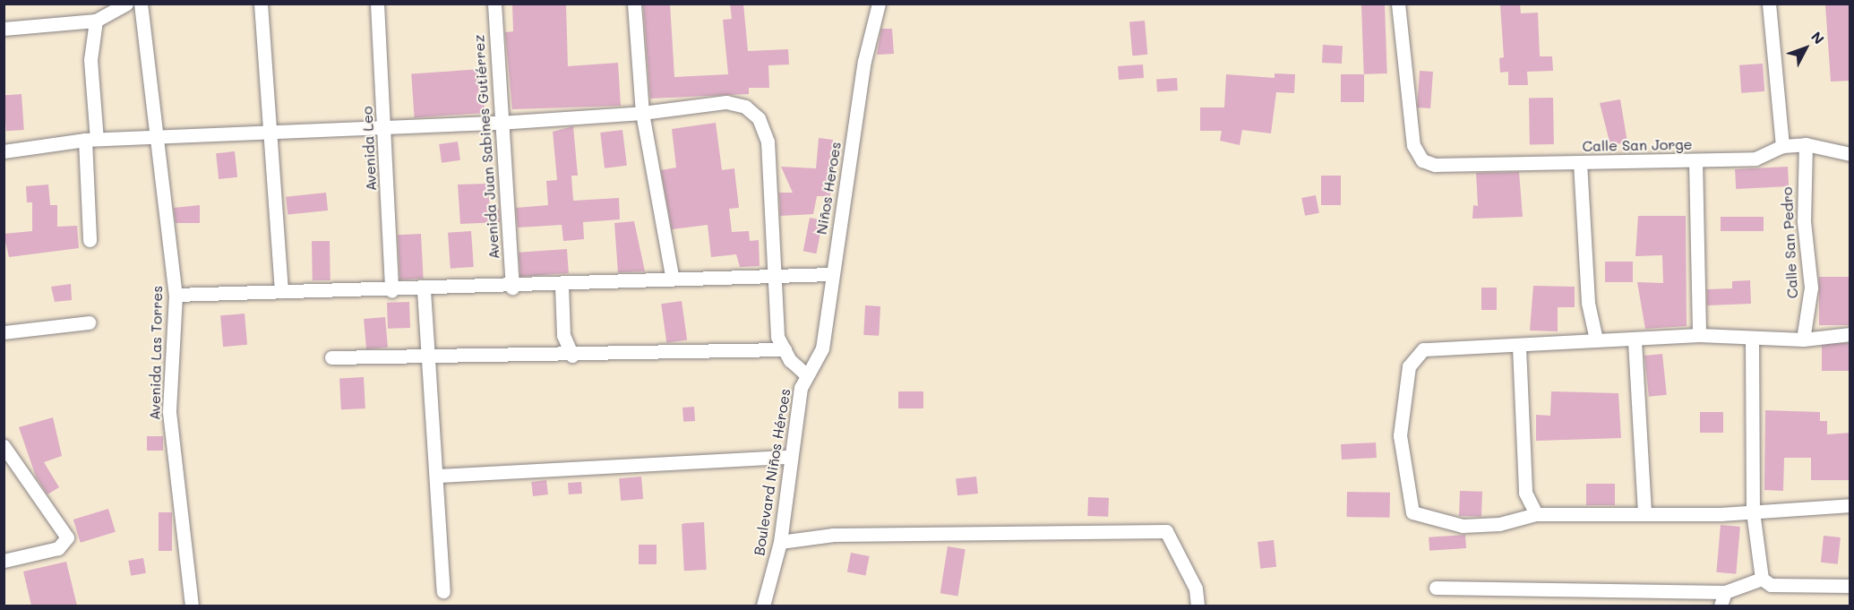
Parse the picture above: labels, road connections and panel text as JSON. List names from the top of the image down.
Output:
{
  "streets": {
    "street": [
      "Calle San Jorge",
      "Avenida Juan Sabines Gutiérrez",
      "Avenida Leo",
      "Niños Heroes",
      "Calle San Pedro",
      "Avenida Las Torres",
      "Boulevard Niños Héroes"
    ]
  },
  "crossings": [
    ["Calle San Jorge", "Calle San Pedro"],
    ["Niños Heroes", "Boulevard Niños Héroes"]
  ],
  "north": "top right"
}
